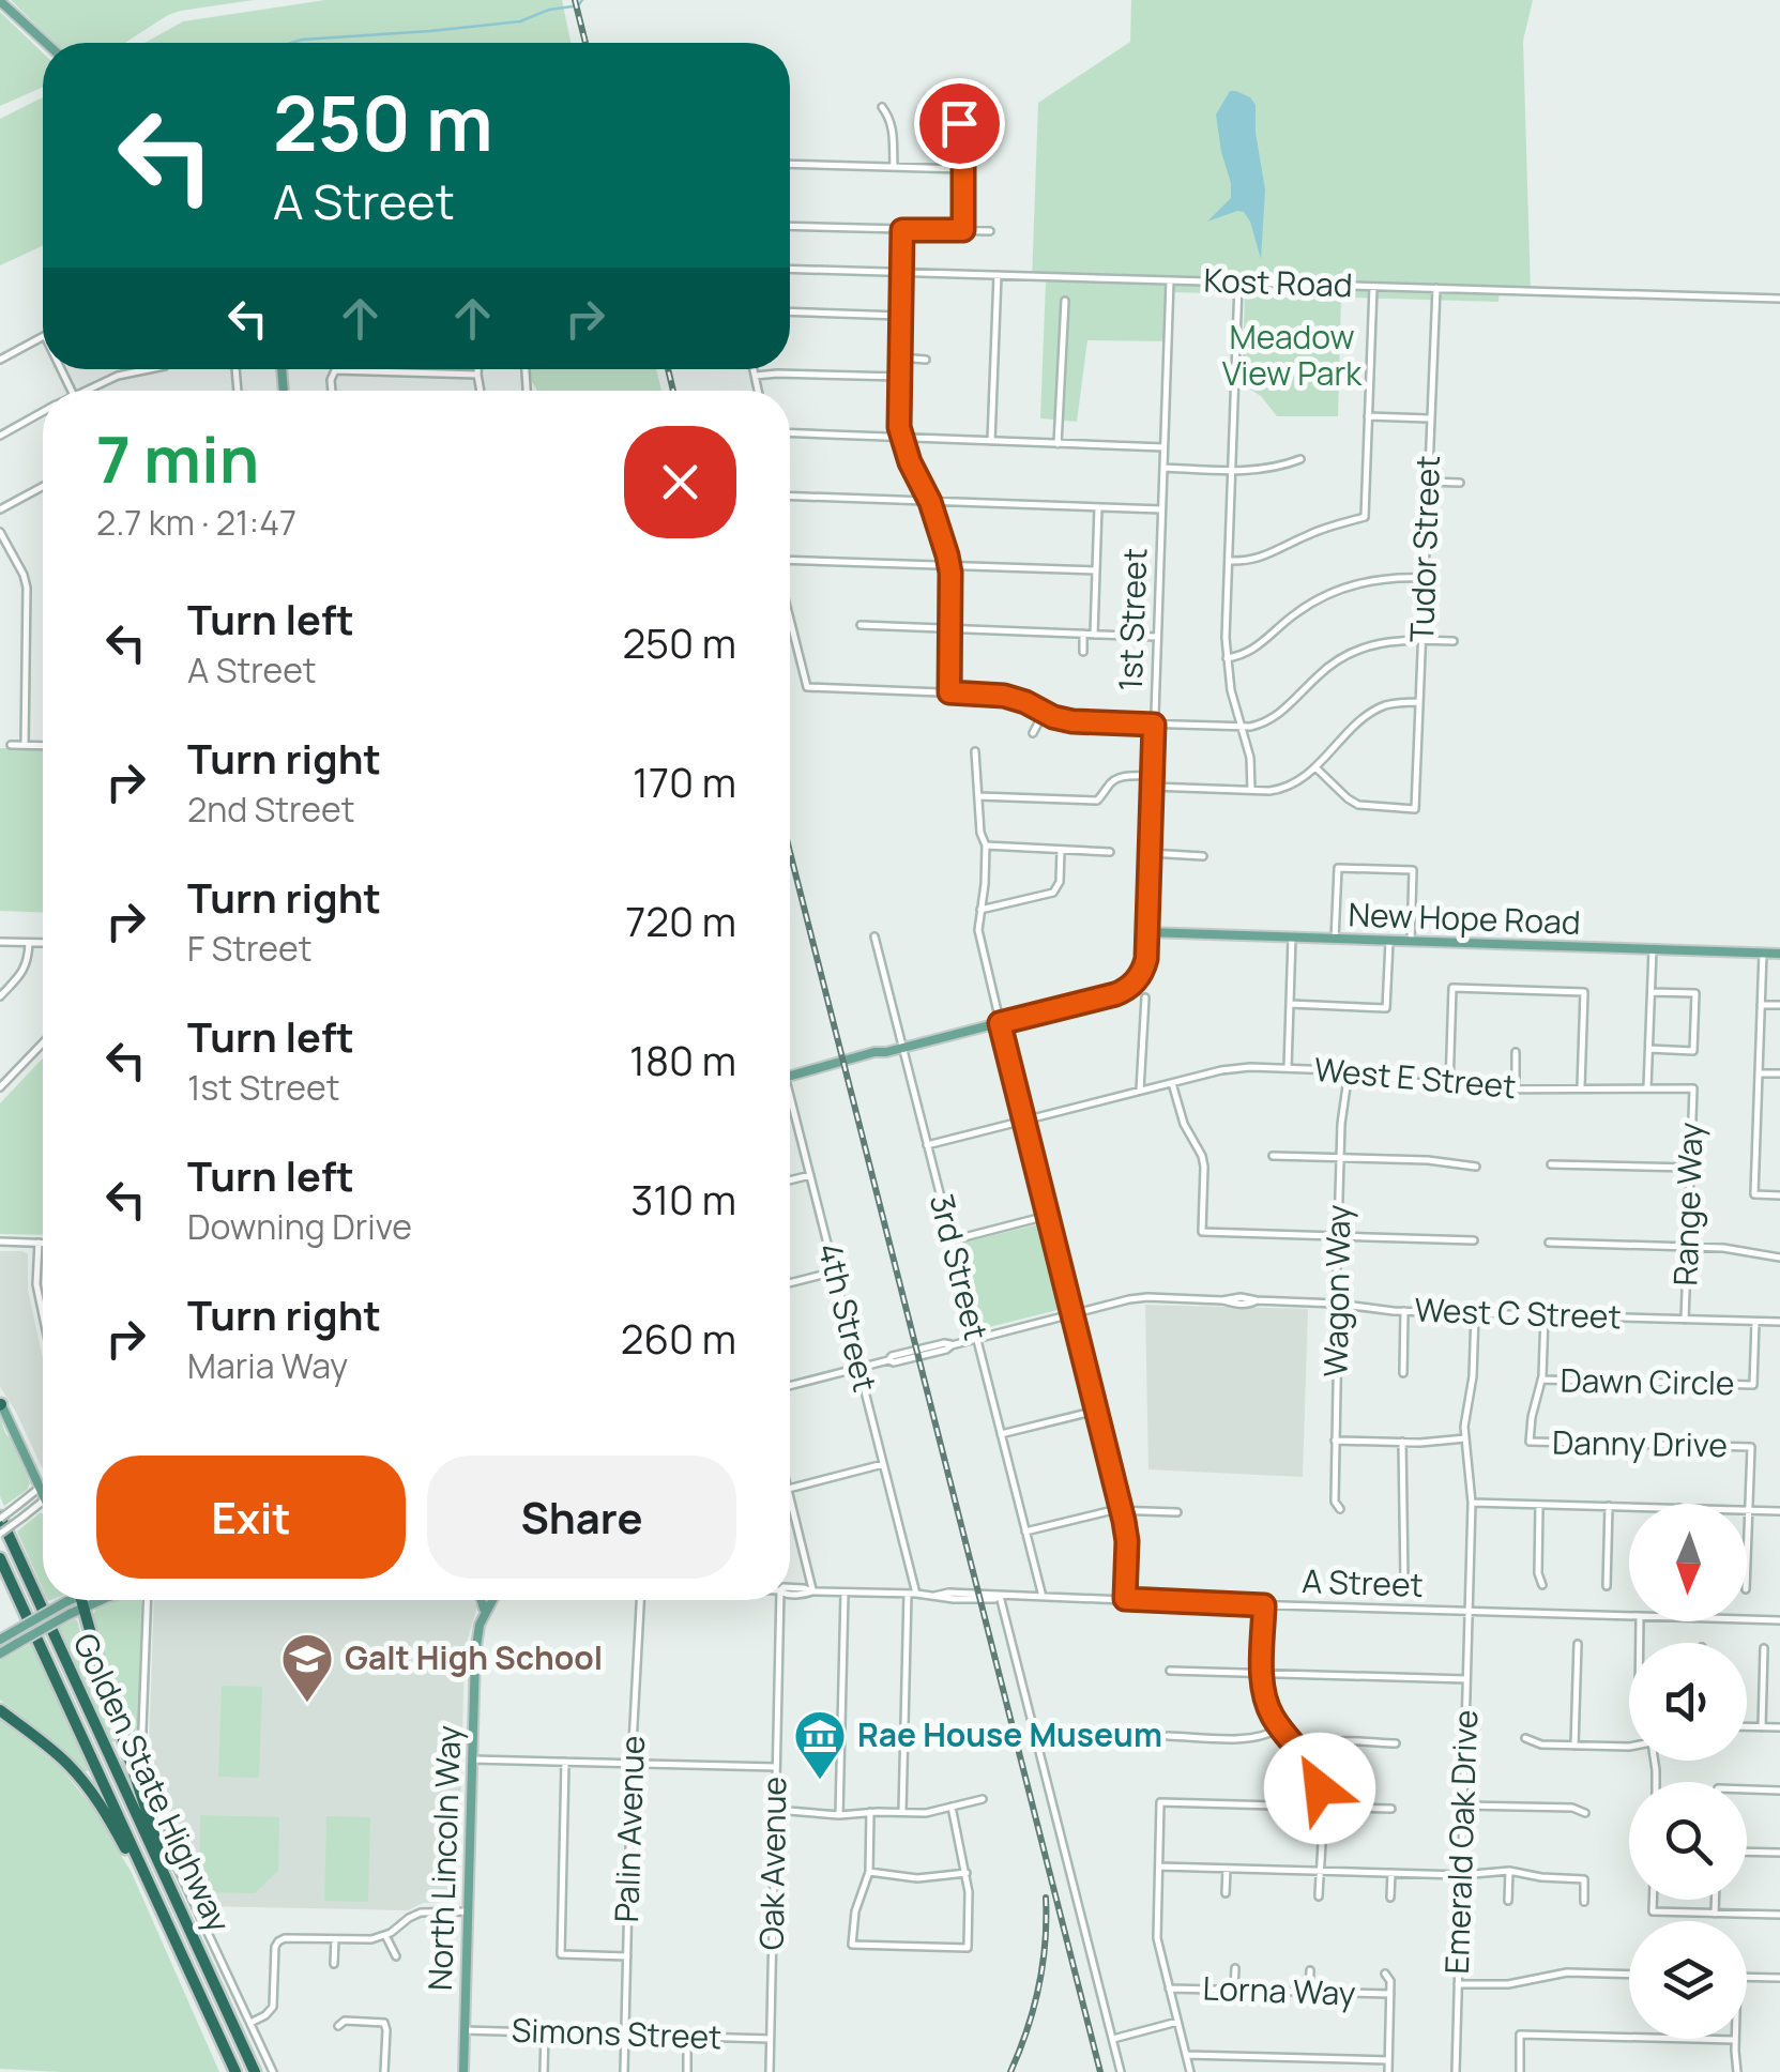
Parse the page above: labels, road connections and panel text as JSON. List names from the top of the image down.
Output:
{
  "streets": {
    "highway": ["Golden State Highway"],
    "main road": ["1st Street", "New Hope Road", "North Lincoln Way"],
    "street": [
      "Kost Road",
      "Tudor Street",
      "West E Street",
      "Range Way",
      "3rd Street",
      "Wagon Way",
      "West C Street",
      "4th Street",
      "Dawn Circle",
      "Danny Drive",
      "A Street",
      "Palin Avenue",
      "Emerald Oak Drive",
      "Oak Avenue",
      "Lorna Way",
      "Simons Street"
    ]
  },
  "crossings": [
    ["Kost Road", "Tudor Street"],
    ["Kost Road", "1st Street"],
    ["1st Street", "New Hope Road"],
    ["West E Street", "Range Way"],
    ["West E Street", "3rd Street"],
    ["West E Street", "Wagon Way"],
    ["Range Way", "West C Street"],
    ["3rd Street", "West C Street"],
    ["3rd Street", "A Street"],
    ["Wagon Way", "West C Street"],
    ["West C Street", "4th Street"],
    ["West C Street", "Dawn Circle"],
    ["West C Street", "Danny Drive"],
    ["West C Street", "Emerald Oak Drive"],
    ["4th Street", "A Street"],
    ["Dawn Circle", "Danny Drive"],
    ["A Street", "Emerald Oak Drive"],
    ["Palin Avenue", "Simons Street"],
    ["North Lincoln Way", "Simons Street"],
    ["Oak Avenue", "Simons Street"]
  ],
  "parks": ["Meadow View Park"],
  "places": {
    "school or university": ["Galt High School"],
    "museum": ["Rae House Museum"]
  },
  "north": "bottom",
  "page": {
    "turn": ["250 m", "A Street"],
    "heading": ["7 min", "2.7 km · 21:47"],
    "list": [
      {
        "name": "Turn left",
        "note": "A Street",
        "value": "250 m"
      },
      {
        "name": "Turn right",
        "note": "2nd Street",
        "value": "170 m"
      },
      {
        "name": "Turn right",
        "note": "F Street",
        "value": "720 m"
      },
      {
        "name": "Turn left",
        "note": "1st Street",
        "value": "180 m"
      },
      {
        "name": "Turn left",
        "note": "Downing Drive",
        "value": "310 m"
      },
      {
        "name": "Turn right",
        "note": "Maria Way",
        "value": "260 m"
      }
    ],
    "buttons": ["Exit", "Share"]
  }
}
